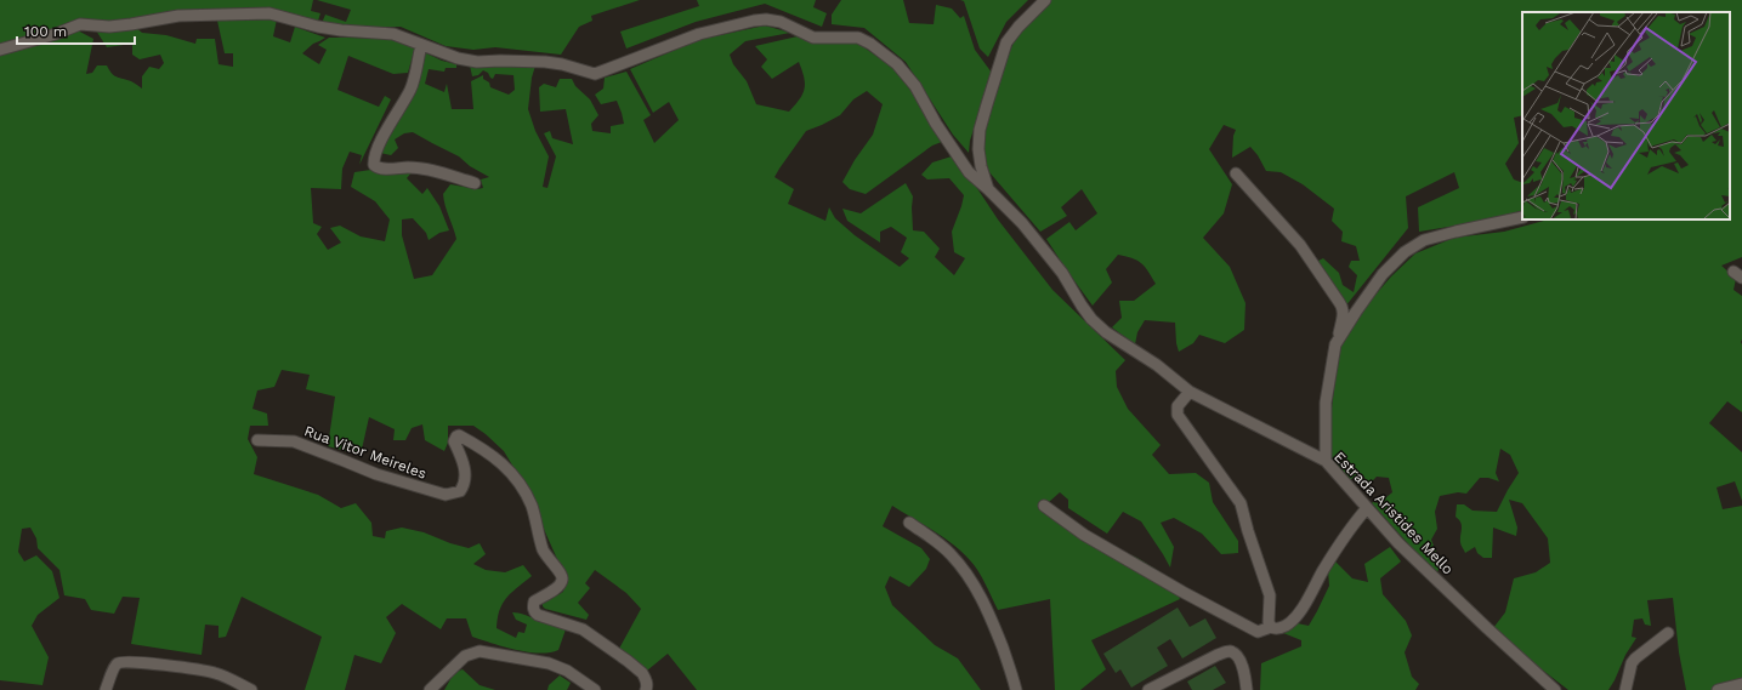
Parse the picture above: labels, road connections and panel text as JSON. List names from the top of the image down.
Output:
{
  "streets": {
    "street": ["Rua Vitor Meireles", "Estrada Aristides Mello"]
  },
  "scale_bar": "100 m"
}
